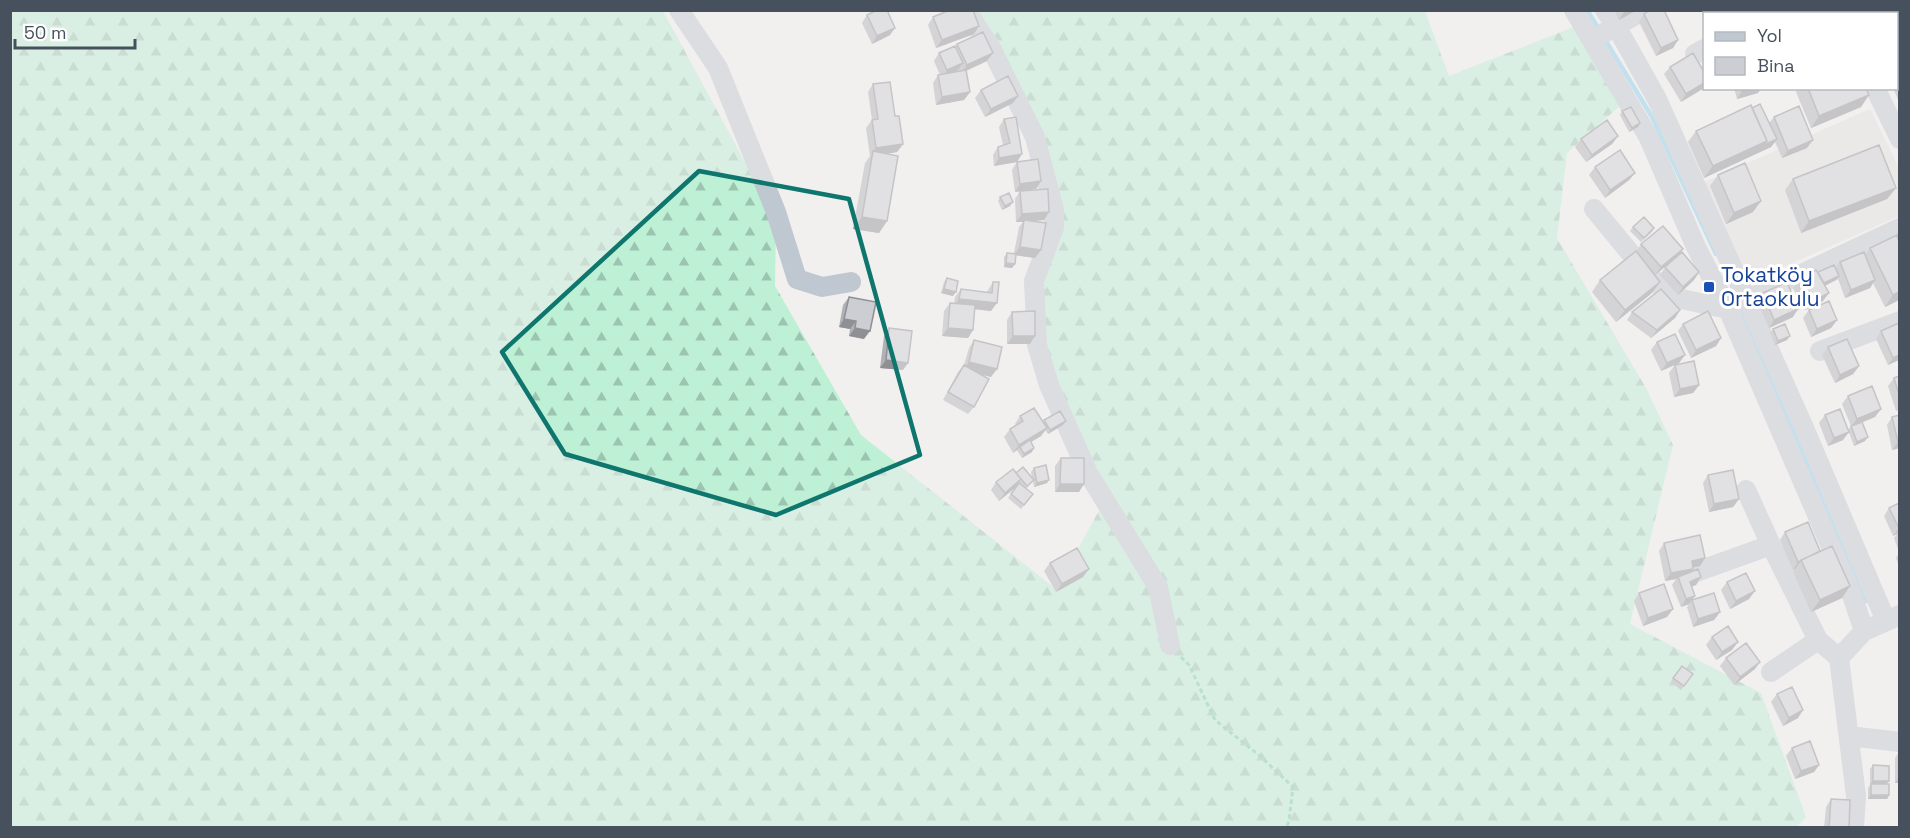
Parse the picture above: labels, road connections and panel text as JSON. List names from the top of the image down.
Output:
{
  "places": {
    "transit": ["Tokatköy Ortaokulu"]
  },
  "legend": ["Yol", "Bina"],
  "scale_bar": "50 m"
}
